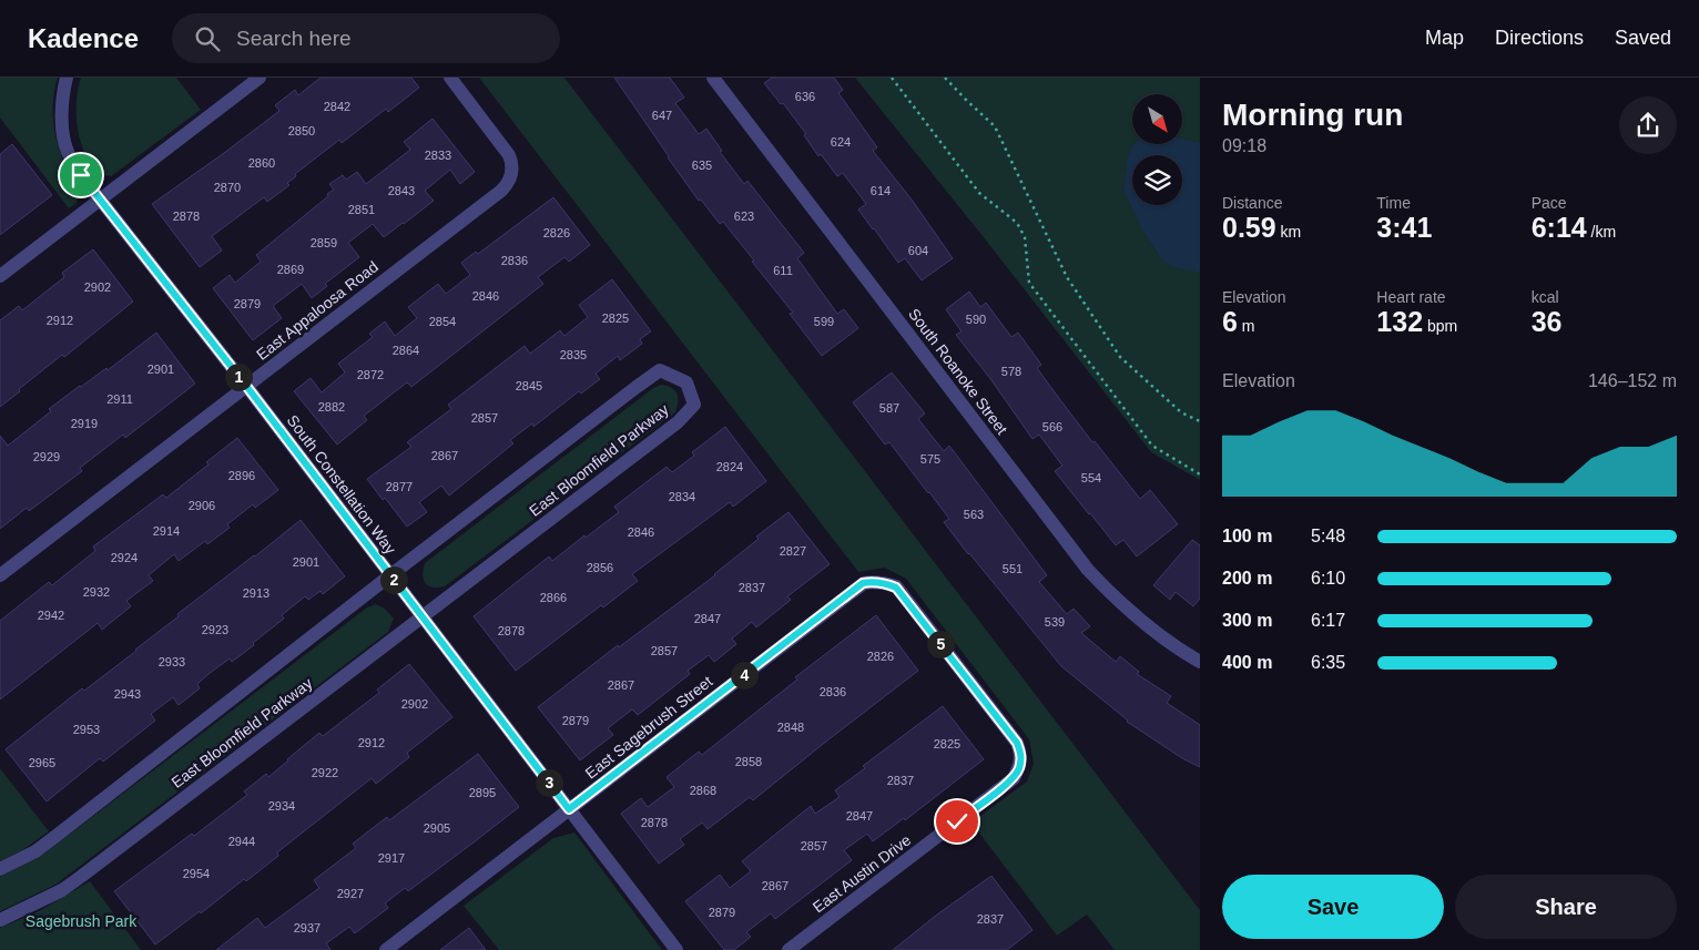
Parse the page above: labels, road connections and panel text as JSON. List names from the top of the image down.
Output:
{
  "streets": {
    "street": [
      "East Appaloosa Road",
      "South Roanoke Street",
      "East Bloomfield Parkway",
      "South Constellation Way",
      "East Sagebrush Street",
      "East Austin Drive"
    ]
  },
  "crossings": [
    ["East Appaloosa Road", "South Constellation Way"],
    ["East Bloomfield Parkway", "South Constellation Way"],
    ["South Constellation Way", "East Sagebrush Street"],
    ["East Sagebrush Street", "East Austin Drive"]
  ],
  "parks": ["Sagebrush Park"],
  "house_numbers": [
    "636",
    "2842",
    "647",
    "2850",
    "624",
    "2833",
    "2860",
    "635",
    "2870",
    "2843",
    "614",
    "2851",
    "2878",
    "623",
    "2826",
    "2859",
    "604",
    "2836",
    "2869",
    "611",
    "2902",
    "2846",
    "2879",
    "2825",
    "590",
    "2912",
    "2854",
    "599",
    "2864",
    "2835",
    "2901",
    "578",
    "2872",
    "2845",
    "2911",
    "2882",
    "587",
    "2857",
    "2919",
    "566",
    "2867",
    "2929",
    "575",
    "2824",
    "2896",
    "554",
    "2877",
    "2834",
    "2906",
    "563",
    "2914",
    "2846",
    "2827",
    "2924",
    "2901",
    "2856",
    "551",
    "2837",
    "2932",
    "2913",
    "2866",
    "2942",
    "2847",
    "539",
    "2923",
    "2878",
    "2857",
    "2826",
    "2933",
    "2867",
    "2836",
    "2943",
    "2902",
    "2879",
    "2848",
    "2953",
    "2912",
    "2825",
    "2858",
    "2965",
    "2922",
    "2837",
    "2868",
    "2895",
    "2934",
    "2847",
    "2878",
    "2905",
    "2944",
    "2857",
    "2917",
    "2954",
    "2867",
    "2927",
    "2879",
    "2837",
    "2937"
  ],
  "north": "bottom right",
  "page": {
    "header": "Kadence",
    "search": "Search here",
    "nav": ["Map", "Directions", "Saved"],
    "heading": ["Morning run", "09:18"],
    "stats": [
      ["Distance", "0.59 km"],
      ["Time", "3:41"],
      ["Pace", "6:14 /km"],
      ["Elevation", "6 m"],
      ["Heart rate", "132 bpm"],
      ["kcal", "36"]
    ],
    "chart": ["Elevation", "146–152 m"],
    "pins": [
      "1",
      "2",
      "5",
      "4",
      "3"
    ],
    "list": [
      {
        "name": "100 m",
        "note": "5:48"
      },
      {
        "name": "200 m",
        "note": "6:10"
      },
      {
        "name": "300 m",
        "note": "6:17"
      },
      {
        "name": "400 m",
        "note": "6:35"
      }
    ],
    "buttons": ["Save", "Share"]
  }
}
